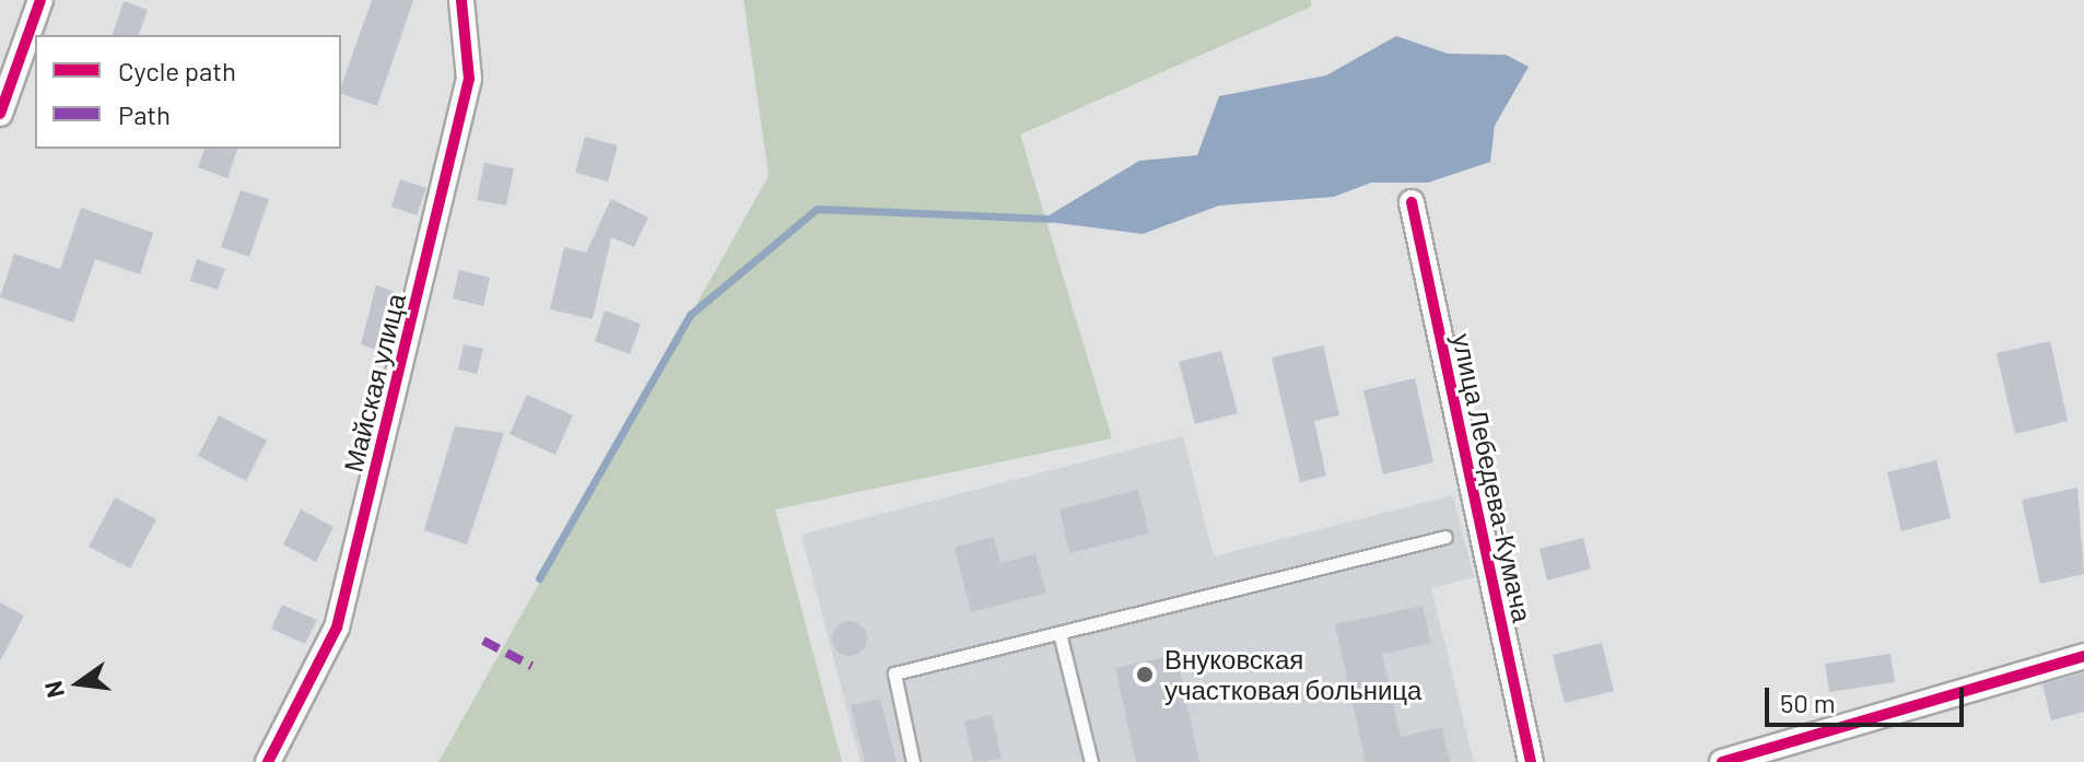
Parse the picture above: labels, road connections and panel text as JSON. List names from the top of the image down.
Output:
{
  "streets": {
    "street": ["Майская улица", "улица Лебедева-Кумача"]
  },
  "places": ["Внуковская участковая больница"],
  "legend": ["Cycle path", "Path"],
  "scale_bar": "50 m",
  "north": "left"
}
